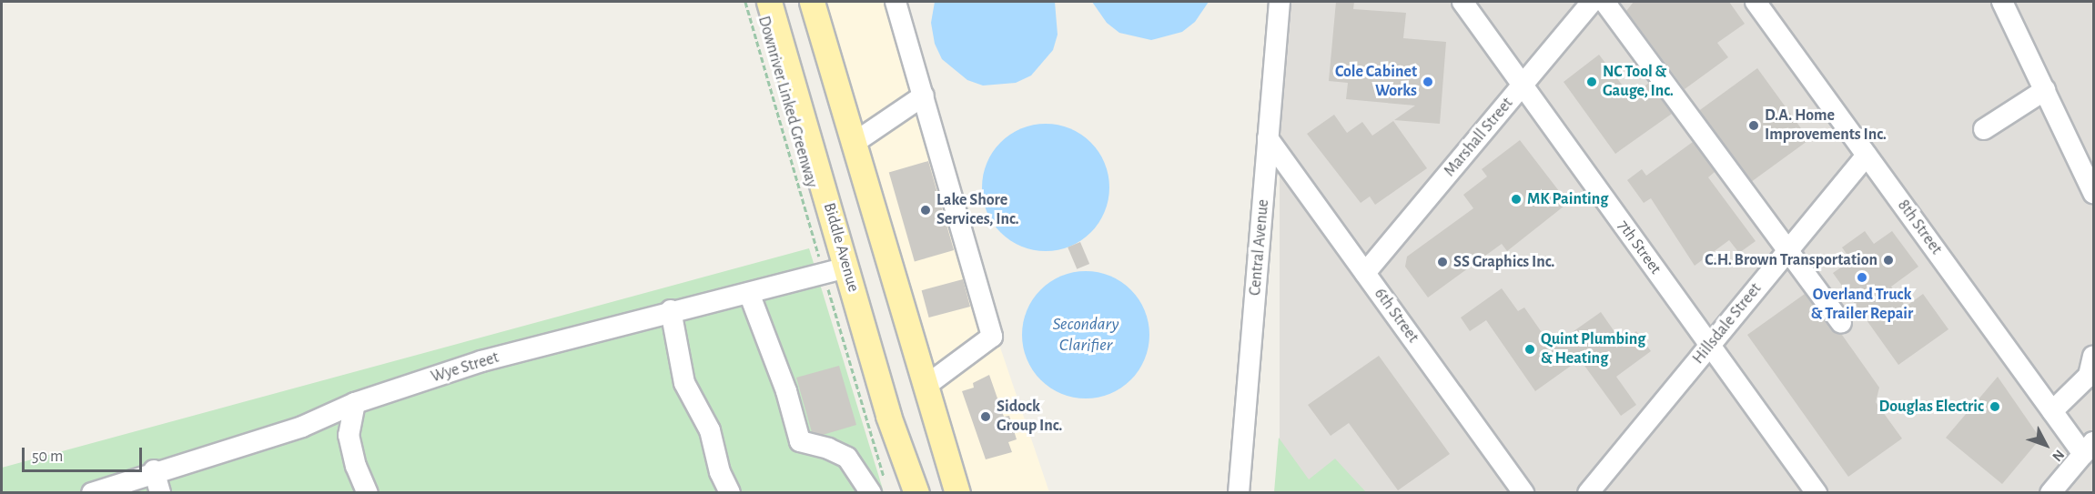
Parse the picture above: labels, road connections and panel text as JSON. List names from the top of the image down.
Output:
{
  "streets": {
    "main road": ["Biddle Avenue"],
    "street": [
      "Marshall Street",
      "8th Street",
      "Central Avenue",
      "7th Street",
      "6th Street",
      "Hillsdale Street",
      "Wye Street"
    ],
    "path": ["Downriver Linked Greenway"]
  },
  "crossings": [
    ["Downriver Linked Greenway", "Biddle Avenue"],
    ["Downriver Linked Greenway", "Wye Street"],
    ["Marshall Street", "7th Street"],
    ["Marshall Street", "6th Street"],
    ["8th Street", "Hillsdale Street"],
    ["Biddle Avenue", "Wye Street"],
    ["Central Avenue", "6th Street"],
    ["7th Street", "Hillsdale Street"]
  ],
  "water": ["Secondary Clarifier"],
  "places": [
    "Cole Cabinet Works",
    "NC Tool & Gauge, Inc.",
    "D.A. Home Improvements Inc.",
    "MK Painting",
    "Lake Shore Services, Inc.",
    "C.H. Brown Transportation",
    "SS Graphics Inc.",
    "Overland Truck & Trailer Repair",
    "Quint Plumbing & Heating",
    "Douglas Electric",
    "Sidock Group Inc."
  ],
  "scale_bar": "50 m",
  "north": "bottom right"
}
